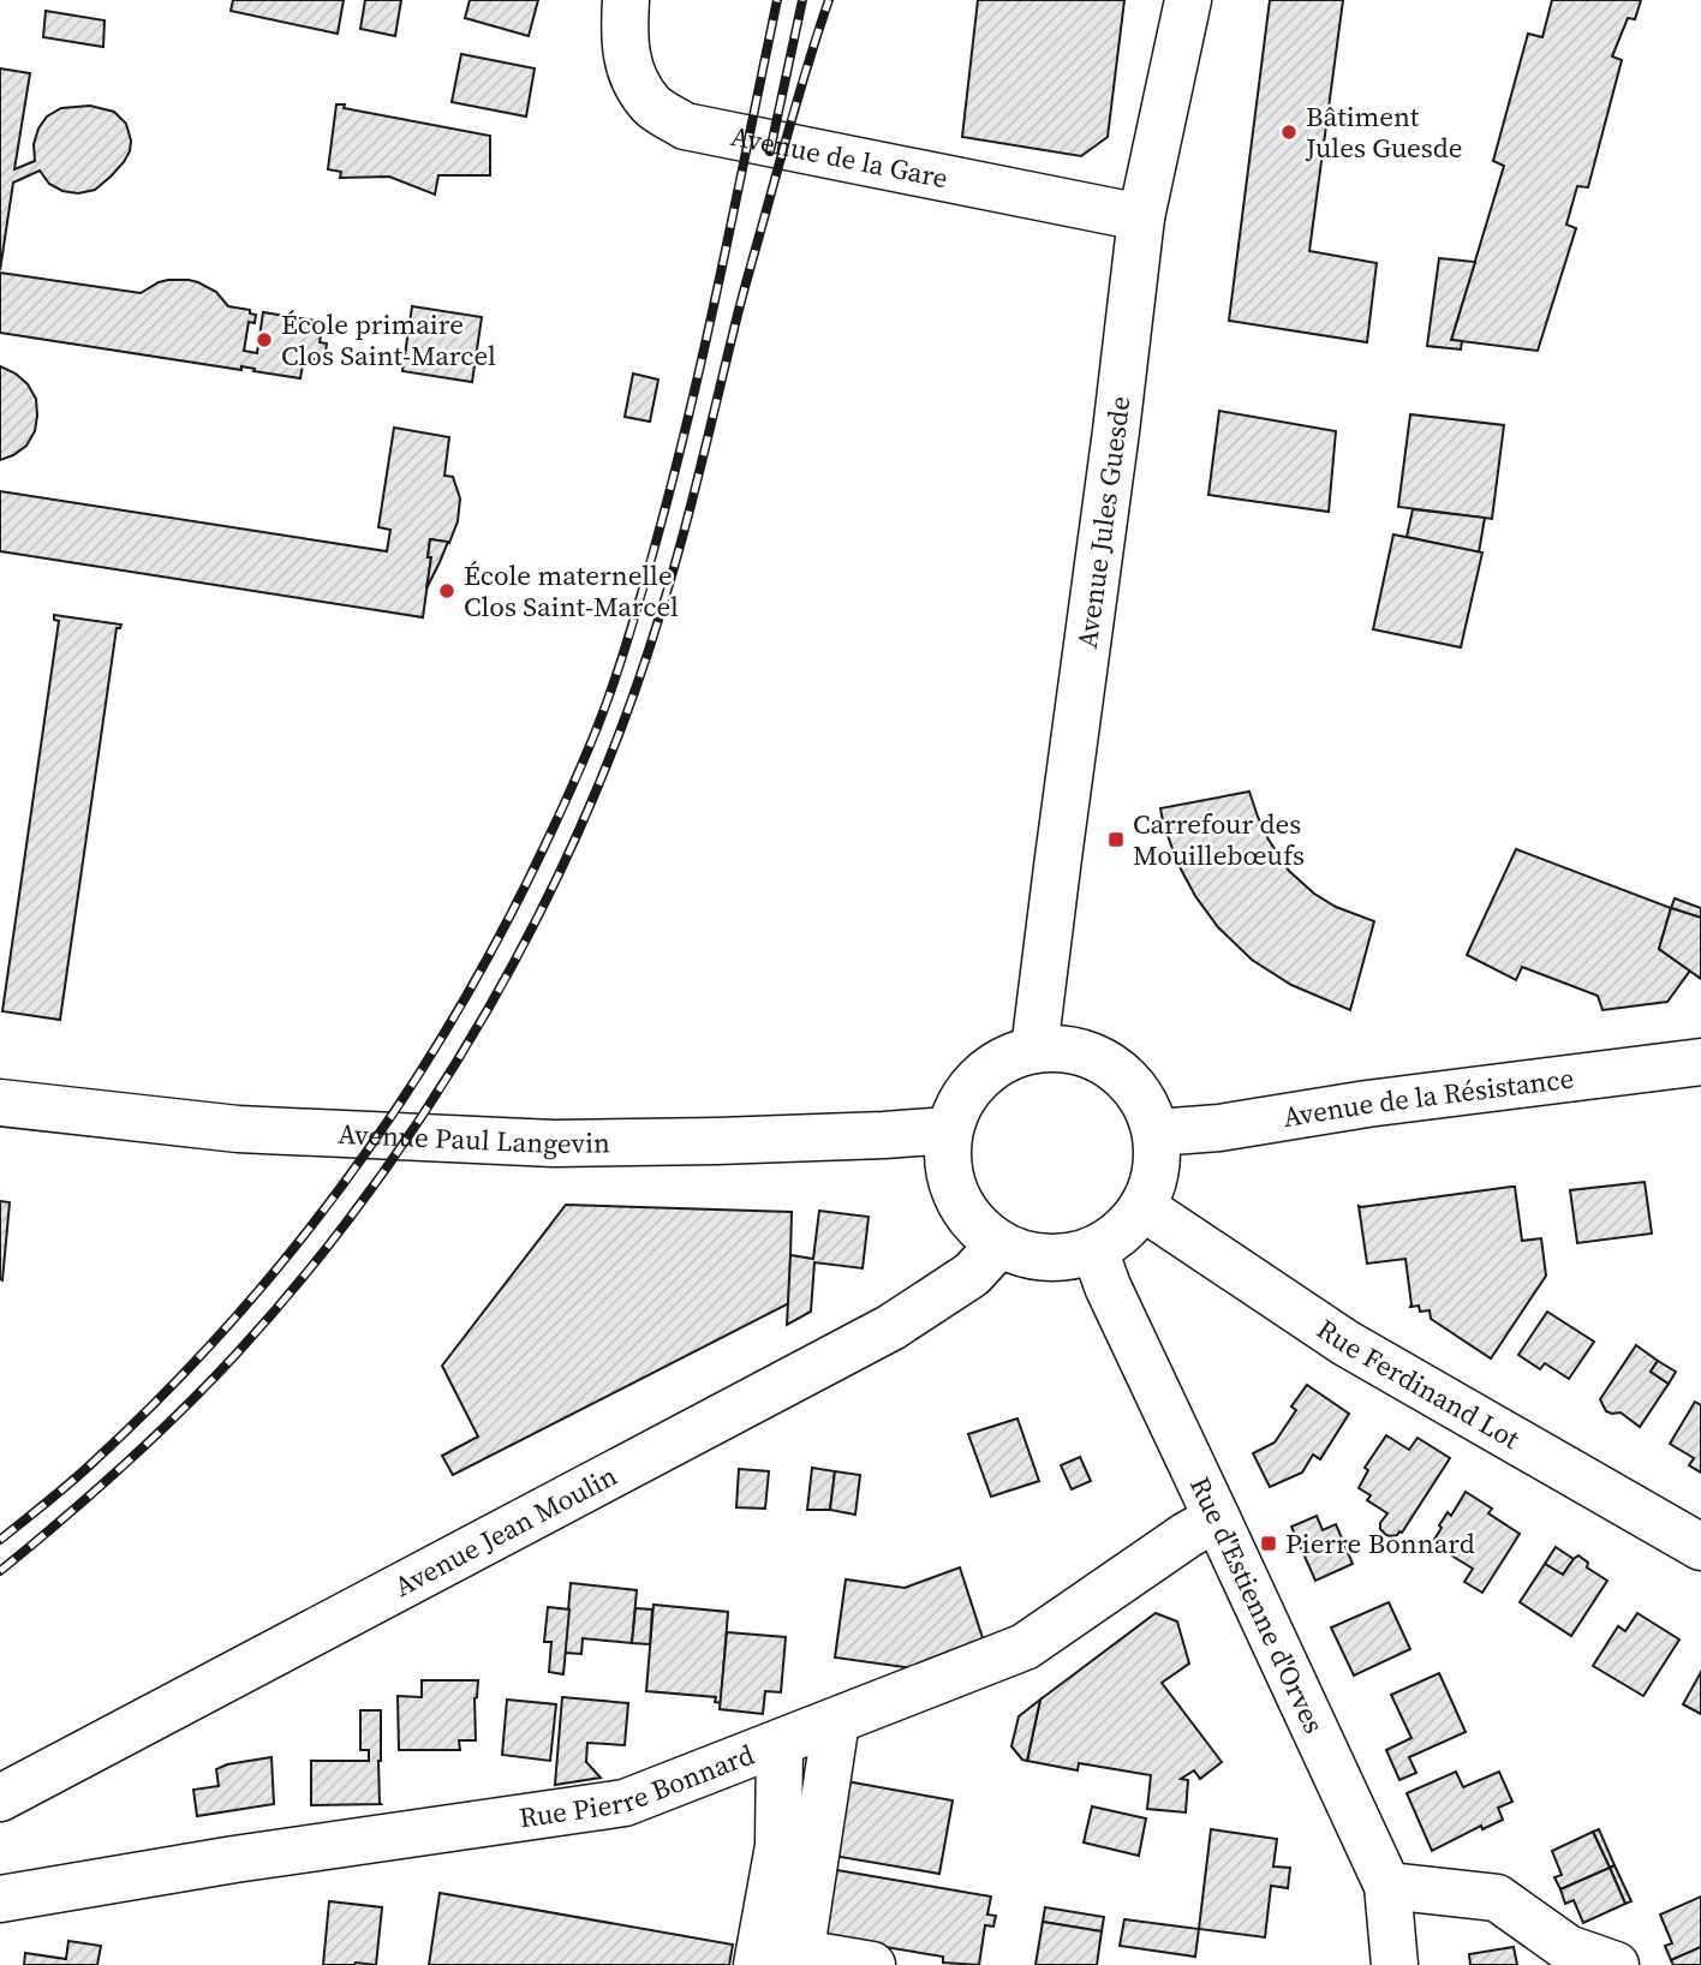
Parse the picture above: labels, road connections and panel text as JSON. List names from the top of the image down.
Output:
{
  "streets": {
    "main road": [
      "Avenue de la Gare",
      "Avenue Jules Guesde",
      "Avenue de la Résistance",
      "Avenue Paul Langevin",
      "Rue Ferdinand Lot",
      "Avenue Jean Moulin",
      "Rue d'Estienne d'Orves",
      "Rue Pierre Bonnard"
    ]
  },
  "crossings": [
    ["Avenue de la Gare", "Avenue Jules Guesde"],
    ["Avenue Jules Guesde", "Avenue de la Résistance"],
    ["Avenue Jules Guesde", "Avenue Paul Langevin"],
    ["Avenue Jules Guesde", "Rue Ferdinand Lot"],
    ["Avenue Jules Guesde", "Avenue Jean Moulin"],
    ["Avenue Jules Guesde", "Rue d'Estienne d'Orves"],
    ["Avenue de la Résistance", "Avenue Paul Langevin"],
    ["Avenue de la Résistance", "Rue Ferdinand Lot"],
    ["Avenue de la Résistance", "Avenue Jean Moulin"],
    ["Avenue de la Résistance", "Rue d'Estienne d'Orves"],
    ["Avenue Paul Langevin", "Rue Ferdinand Lot"],
    ["Avenue Paul Langevin", "Avenue Jean Moulin"],
    ["Avenue Paul Langevin", "Rue d'Estienne d'Orves"],
    ["Rue Ferdinand Lot", "Avenue Jean Moulin"],
    ["Rue Ferdinand Lot", "Rue d'Estienne d'Orves"],
    ["Avenue Jean Moulin", "Rue d'Estienne d'Orves"],
    ["Rue d'Estienne d'Orves", "Rue Pierre Bonnard"]
  ],
  "places": {
    "other": ["Bâtiment Jules Guesde", "École primaire Clos Saint-Marcel", "École maternelle Clos Saint-Marcel"],
    "transit": ["Carrefour des Mouillebœufs", "Pierre Bonnard"]
  }
}
